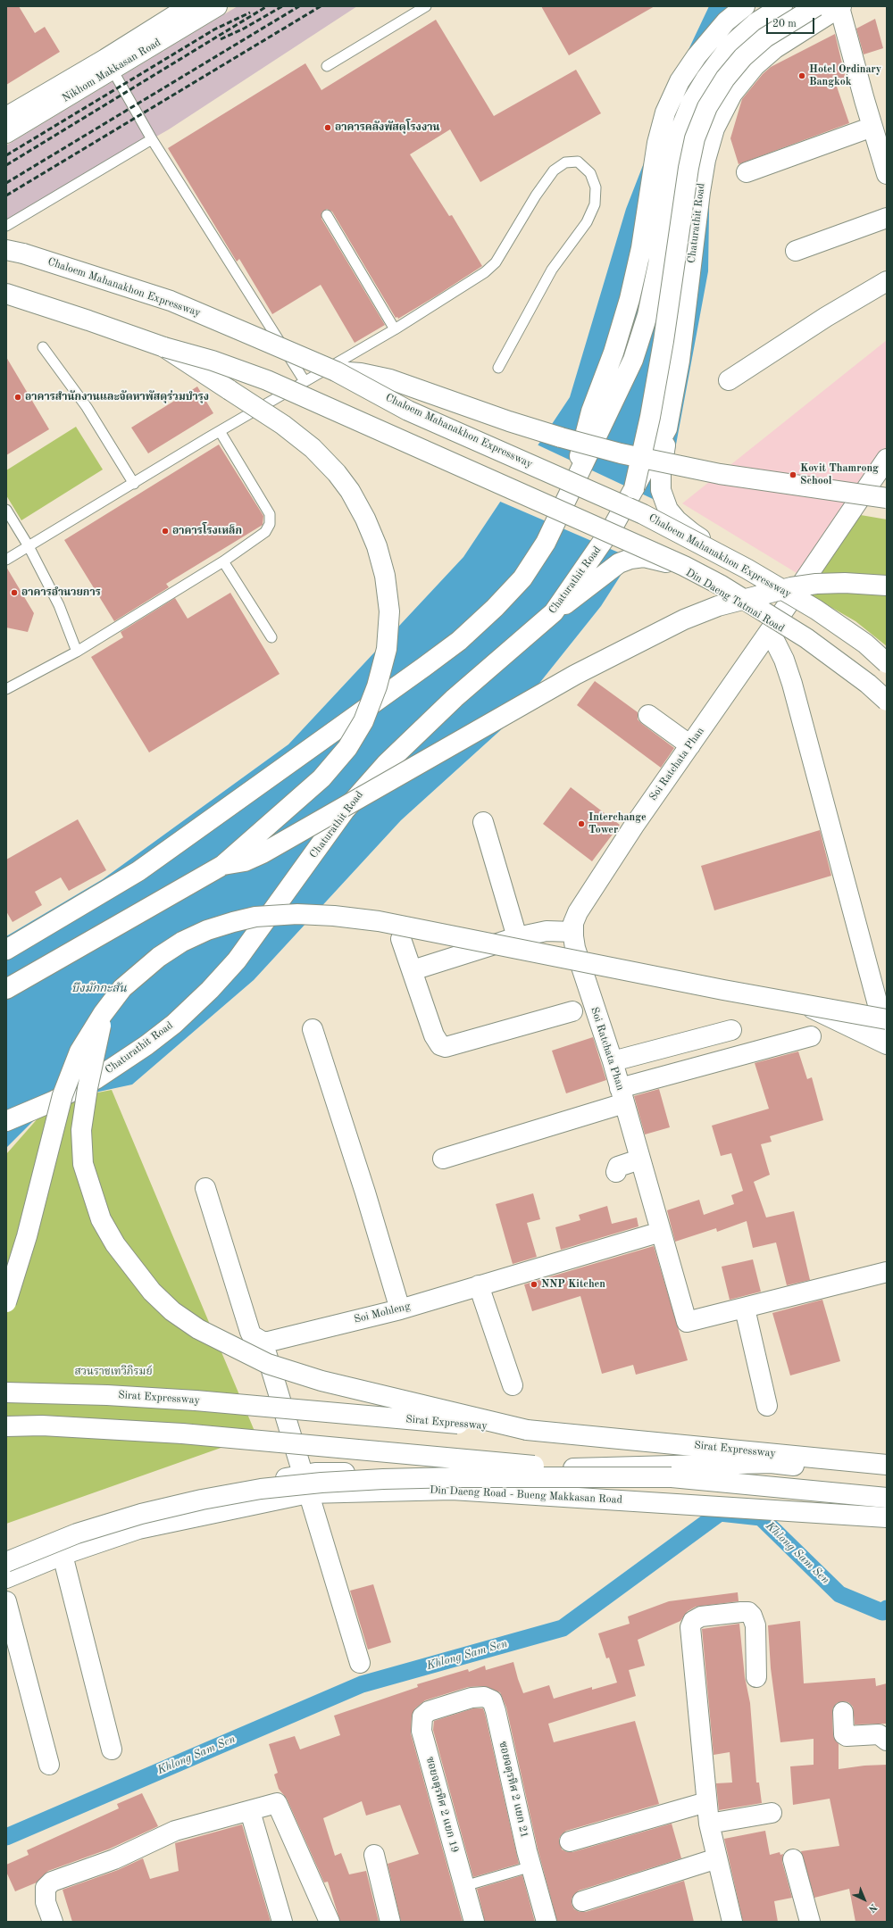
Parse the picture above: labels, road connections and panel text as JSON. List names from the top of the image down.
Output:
{
  "streets": {
    "main road": [
      "Nikhom Makkasan Road",
      "Chaturathit Road",
      "Chaloem Mahanakhon Expressway",
      "Din Daeng Tatmai Road",
      "Soi Ratchata Phan",
      "Soi Mohleng",
      "Sirat Expressway",
      "Din Daeng Road - Bueng Makkasan Road",
      "ซอยจตุรทิศ 2 แยก 21",
      "ซอยจตุรทิศ 2 แยก 19"
    ]
  },
  "crossings": [
    ["Chaturathit Road", "Din Daeng Tatmai Road"],
    ["Din Daeng Tatmai Road", "Soi Ratchata Phan"],
    ["Soi Ratchata Phan", "Soi Mohleng"],
    ["ซอยจตุรทิศ 2 แยก 21", "ซอยจตุรทิศ 2 แยก 19"]
  ],
  "water": ["บึงมักกะสัน", "Khlong Sam Sen"],
  "parks": ["สวนราชเทวีภิรมย์"],
  "places": [
    "Hotel Ordinary Bangkok",
    "อาคารคลังพัสดุโรงงาน",
    "อาคารสำนักงานและจัดหาพัสดุร่วมบำรุง",
    "Kovit Thamrong School",
    "อาคารโรงเหล็ก",
    "อาคารอำนวยการ",
    "Interchange Tower",
    "NNP Kitchen"
  ],
  "scale_bar": "20 m",
  "north": "bottom right"
}
